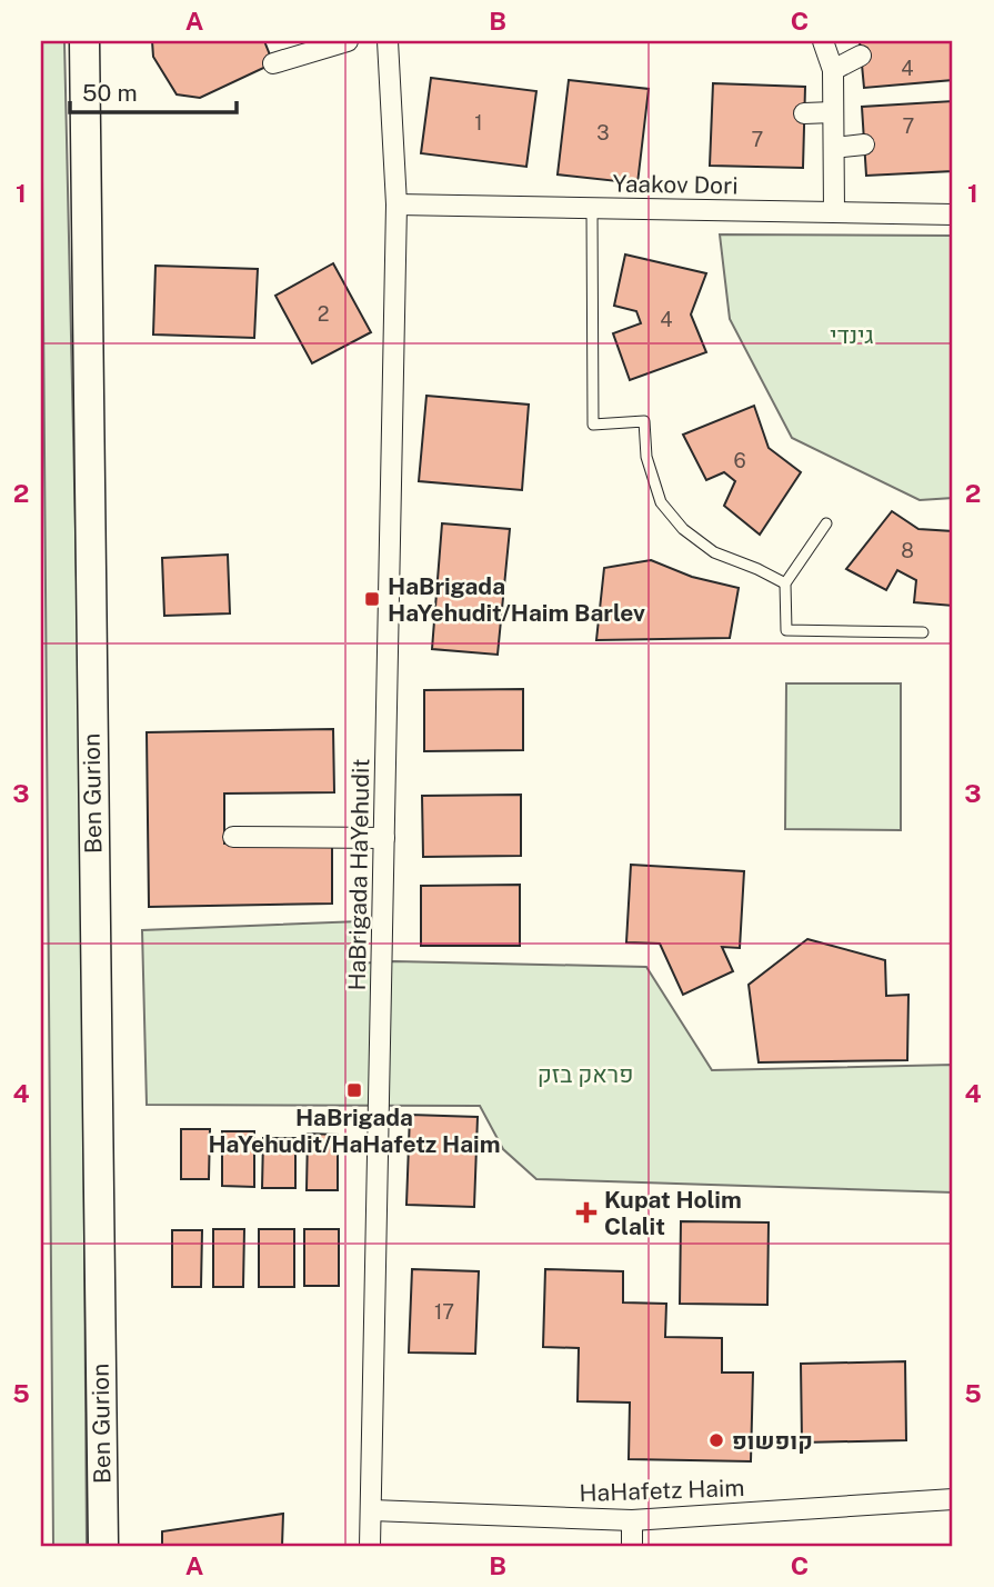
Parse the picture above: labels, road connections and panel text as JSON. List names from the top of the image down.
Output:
{
  "streets": {
    "main road": ["Ben Gurion"],
    "street": ["Yaakov Dori", "HaBrigada HaYehudit", "HaHafetz Haim"]
  },
  "crossings": [
    ["Yaakov Dori", "HaBrigada HaYehudit"],
    ["HaBrigada HaYehudit", "HaHafetz Haim"]
  ],
  "parks": ["גינדי", "פראק בזק"],
  "places": {
    "transit": ["HaBrigada HaYehudit/Haim Barlev", "HaBrigada HaYehudit/HaHafetz Haim"],
    "health": ["Kupat Holim Clalit"],
    "other": ["קופשופ"]
  },
  "house_numbers": [
    "4",
    "1",
    "7",
    "3",
    "7",
    "2",
    "4",
    "6",
    "8",
    "17"
  ],
  "scale_bar": "50 m",
  "grid": {
    "columns": ["A", "B", "C"],
    "rows": [
      "1",
      "2",
      "3",
      "4",
      "5"
    ]
  }
}
